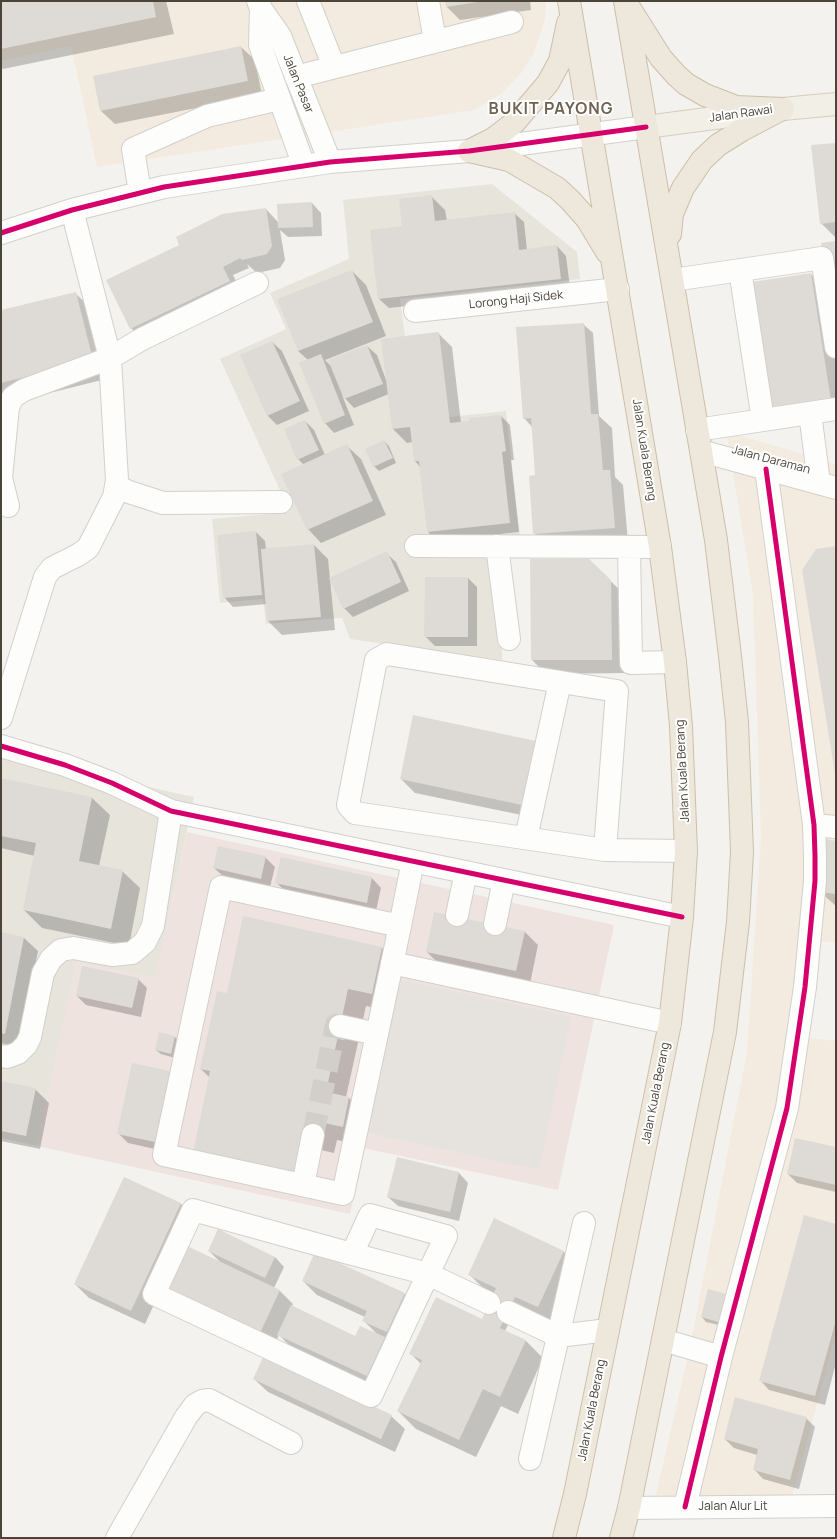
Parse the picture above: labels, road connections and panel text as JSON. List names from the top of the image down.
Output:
{
  "streets": {
    "highway": ["Jalan Kuala Berang"],
    "main road": ["Jalan Rawai"],
    "street": [
      "Jalan Pasar",
      "Lorong Haji Sidek",
      "Jalan Daraman",
      "Jalan Alur Lit"
    ]
  },
  "crossings": [
    ["Lorong Haji Sidek", "Jalan Kuala Berang"]
  ],
  "districts": ["BUKIT PAYONG"]
}
